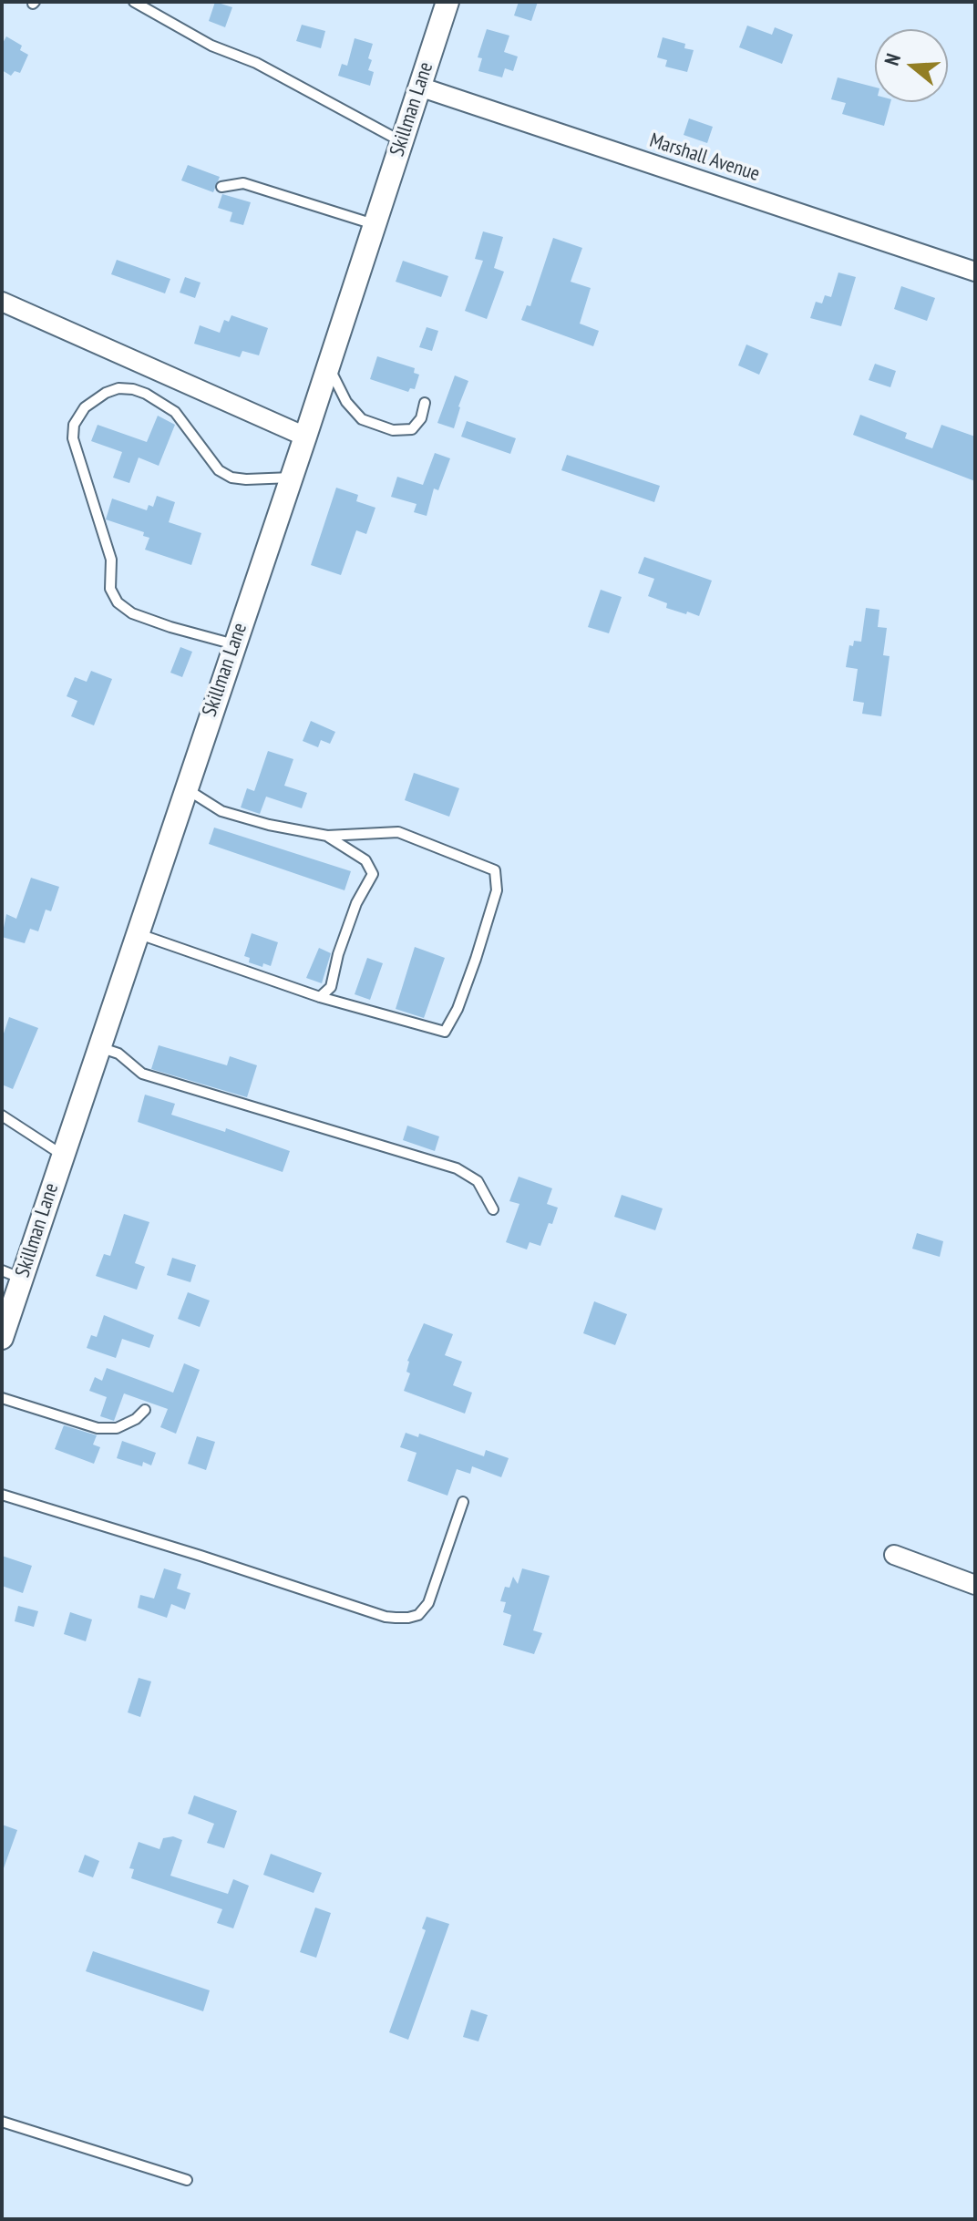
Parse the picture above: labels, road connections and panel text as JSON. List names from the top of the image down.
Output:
{
  "streets": {
    "street": ["Skillman Lane", "Marshall Avenue"]
  },
  "crossings": [
    ["Skillman Lane", "Marshall Avenue"]
  ],
  "north": "left"
}
